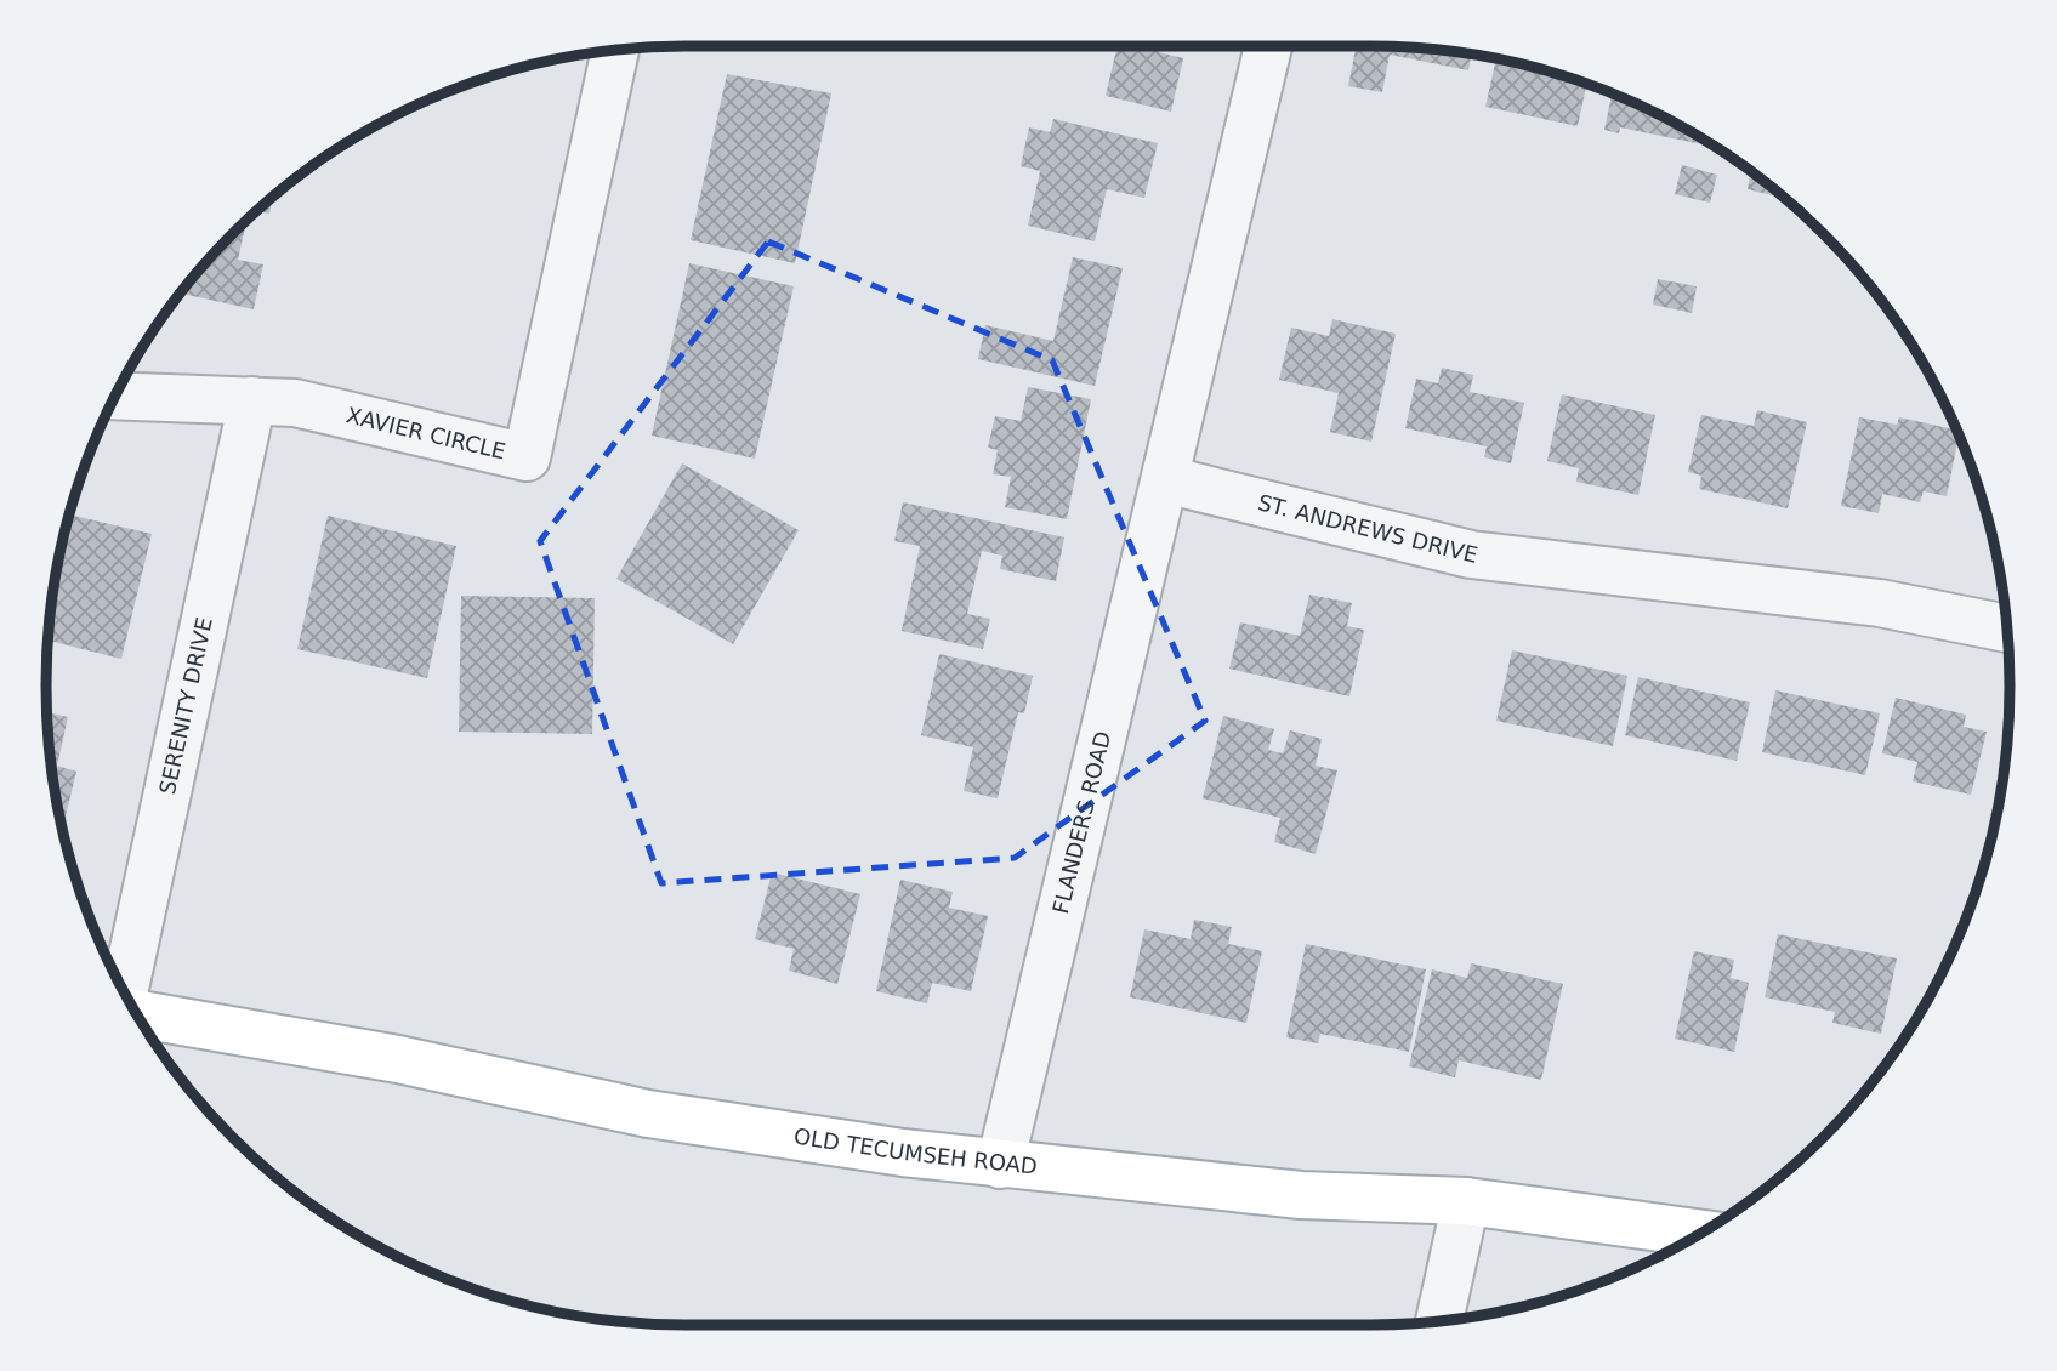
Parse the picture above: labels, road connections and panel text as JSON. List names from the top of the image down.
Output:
{
  "streets": {
    "main road": ["OLD TECUMSEH ROAD"],
    "street": [
      "XAVIER CIRCLE",
      "ST. ANDREWS DRIVE",
      "SERENITY DRIVE",
      "FLANDERS ROAD"
    ]
  },
  "crossings": [
    ["XAVIER CIRCLE", "SERENITY DRIVE"],
    ["ST. ANDREWS DRIVE", "FLANDERS ROAD"],
    ["FLANDERS ROAD", "OLD TECUMSEH ROAD"]
  ]
}
